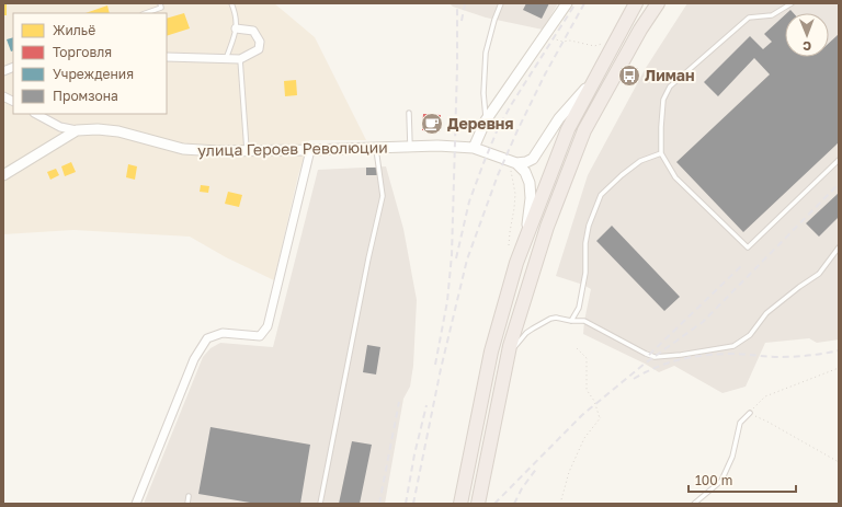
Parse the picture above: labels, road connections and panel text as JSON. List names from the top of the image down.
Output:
{
  "streets": {
    "main road": ["улица Героев Революции"]
  },
  "places": {
    "bus stop": ["Лиман"],
    "cafe": ["Деревня"]
  },
  "legend": [
    "Жильё",
    "Торговля",
    "Учреждения",
    "Промзона"
  ],
  "scale_bar": "100 m",
  "north": "bottom"
}
